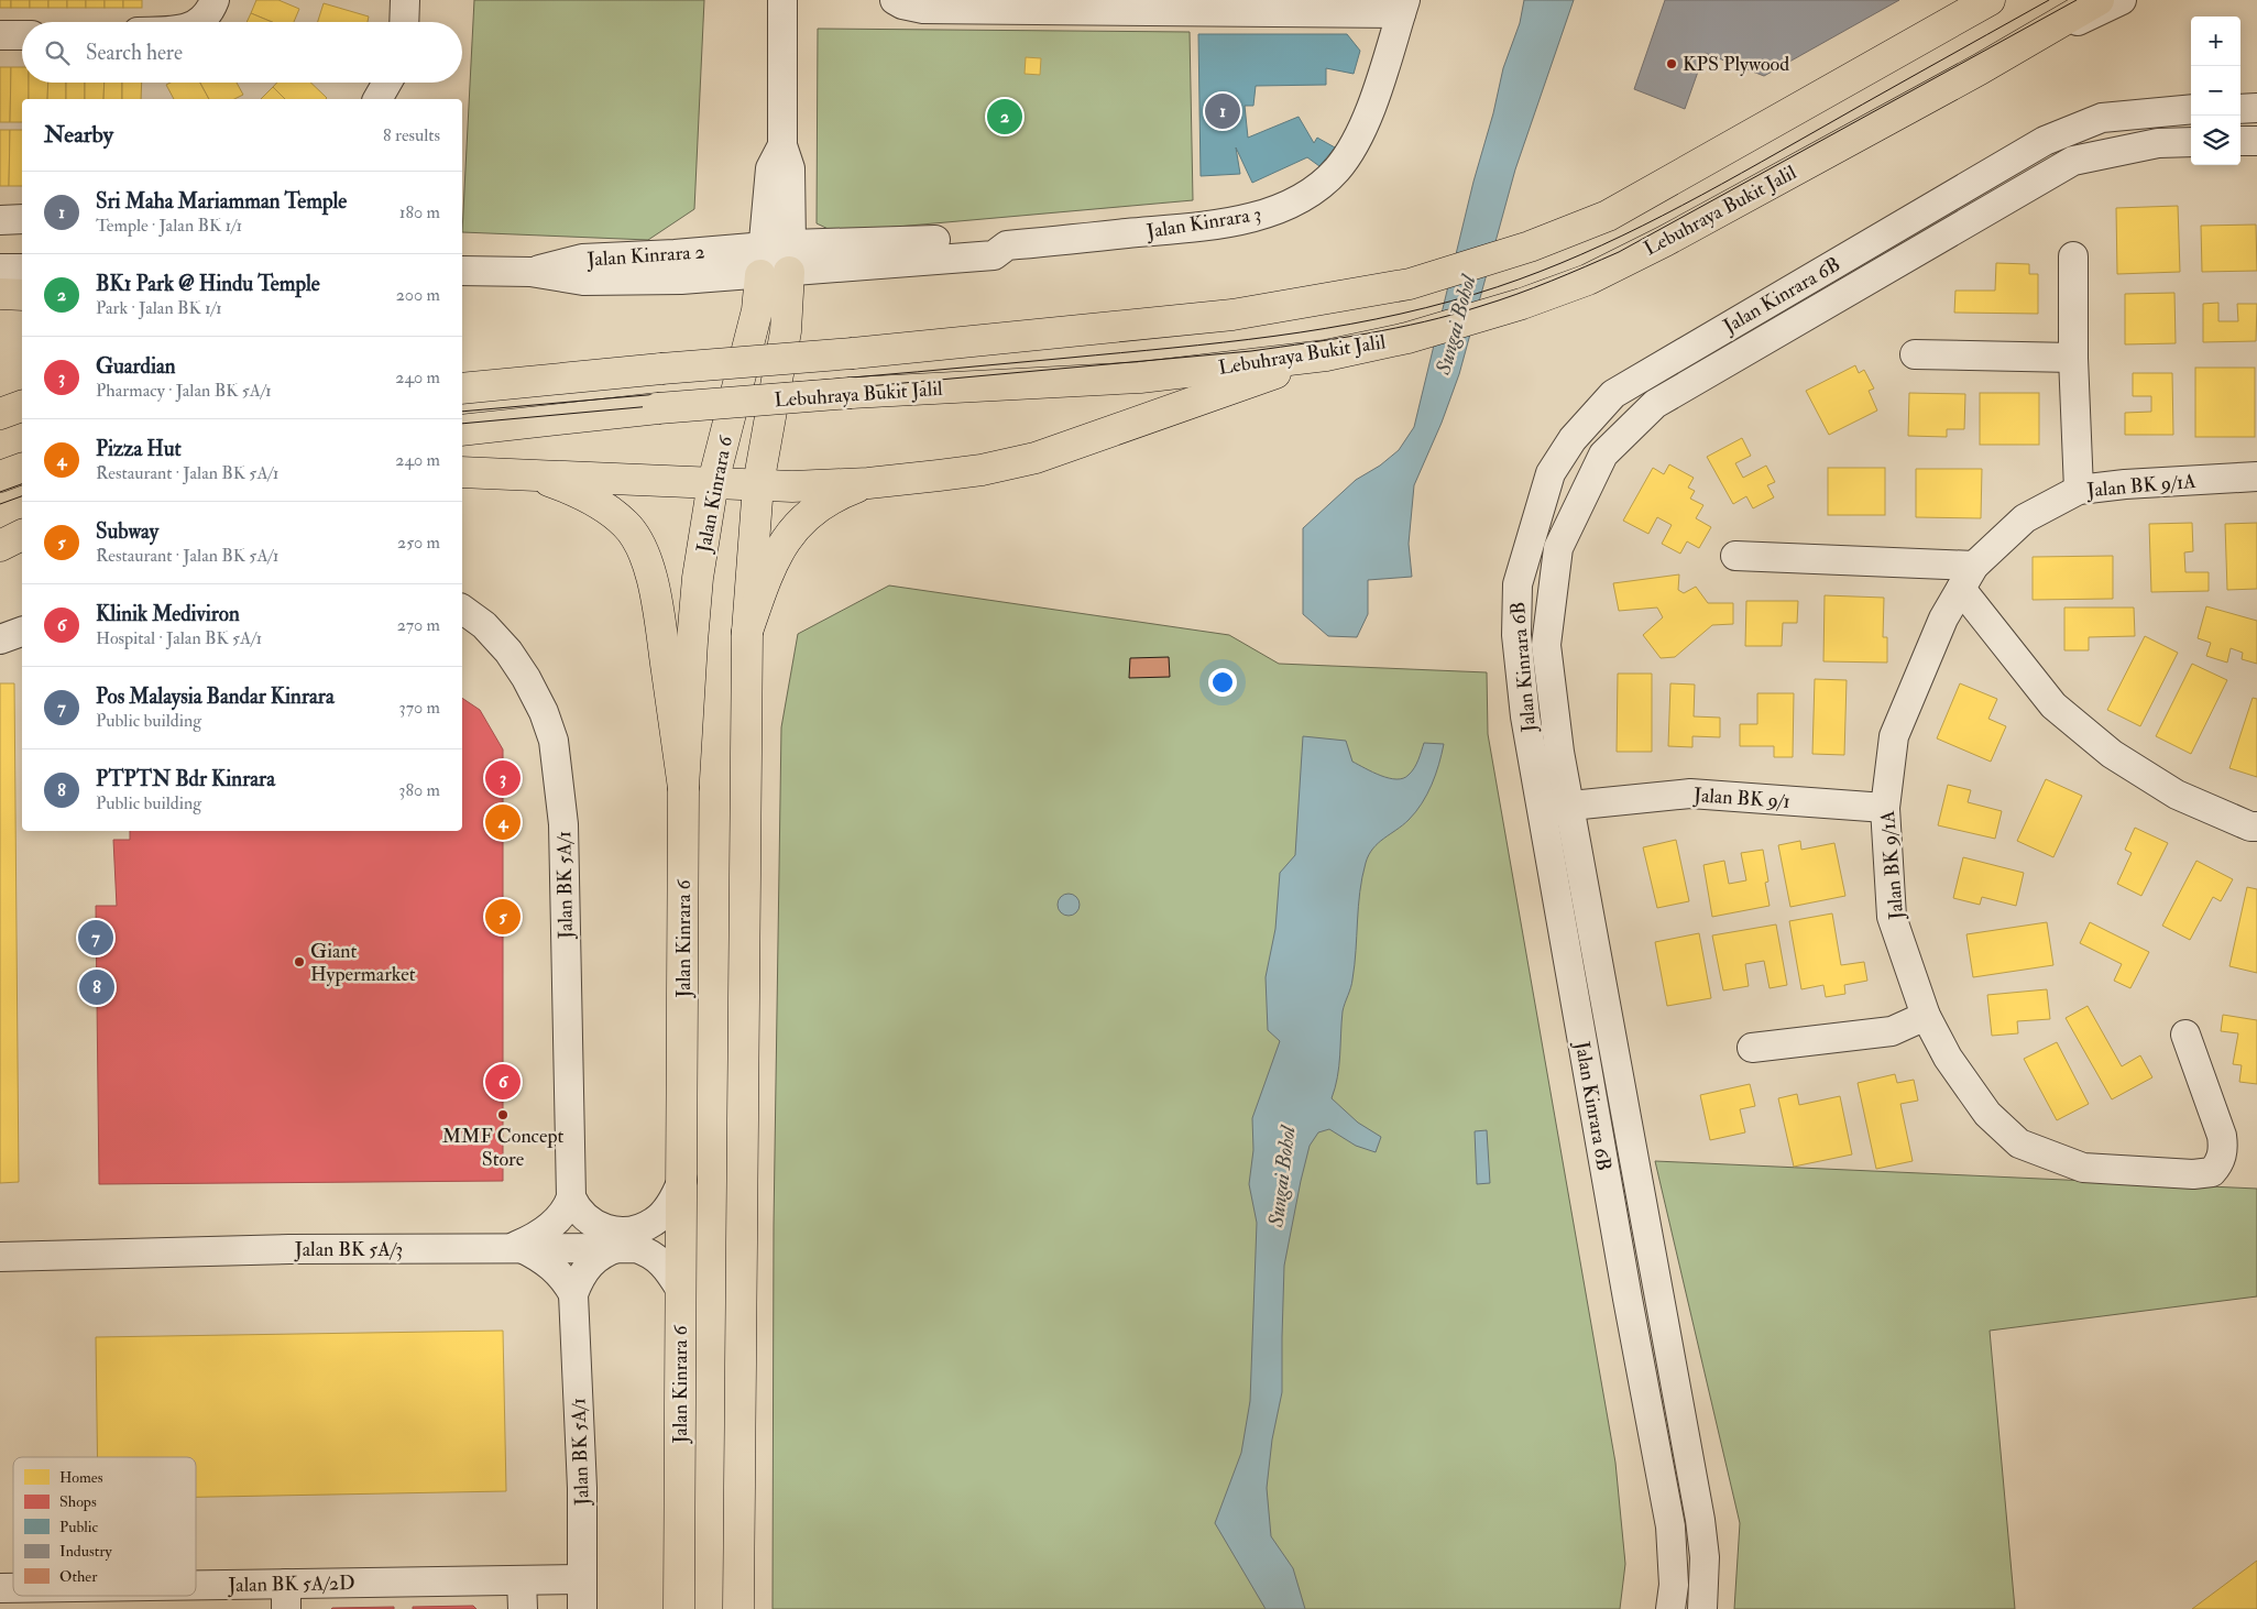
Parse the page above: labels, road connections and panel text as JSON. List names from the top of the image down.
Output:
{
  "streets": {
    "main road": ["Lebuhraya Bukit Jalil", "Jalan Kinrara 6"],
    "street": [
      "Jalan Kinrara 3",
      "Jalan Kinrara 2",
      "Jalan Kinrara 6B",
      "Jalan BK 9/1A",
      "Jalan BK 9/1",
      "Jalan BK 5A/1",
      "Jalan BK 5A/3",
      "Jalan BK 5A/2D"
    ]
  },
  "crossings": [
    ["Jalan Kinrara 3", "Jalan Kinrara 2"],
    ["Jalan Kinrara 3", "Jalan Kinrara 6"],
    ["Jalan Kinrara 2", "Jalan Kinrara 6"],
    ["Jalan Kinrara 6B", "Jalan BK 9/1"],
    ["Jalan BK 9/1A", "Jalan BK 9/1"],
    ["Jalan Kinrara 6", "Jalan BK 5A/3"],
    ["Jalan BK 5A/1", "Jalan BK 5A/3"],
    ["Jalan BK 5A/1", "Jalan BK 5A/2D"]
  ],
  "water": ["Sungai Bohol"],
  "places": ["KPS Plywood", "Giant Hypermarket", "MMF Concept Store"],
  "legend": [
    "Homes",
    "Shops",
    "Public",
    "Industry",
    "Other"
  ],
  "page": {
    "map_buttons": ["+", "−"],
    "search": "Search here",
    "pins": [
      "1",
      "2",
      "3",
      "4",
      "5",
      "7",
      "8",
      "6"
    ],
    "heading": ["Nearby", "8 results"],
    "list": [
      {
        "mark": "1",
        "name": "Sri Maha Mariamman Temple",
        "note": "Temple · Jalan BK 1/1",
        "value": "180 m"
      },
      {
        "mark": "2",
        "name": "BK1 Park @ Hindu Temple",
        "note": "Park · Jalan BK 1/1",
        "value": "200 m"
      },
      {
        "mark": "3",
        "name": "Guardian",
        "note": "Pharmacy · Jalan BK 5A/1",
        "value": "240 m"
      },
      {
        "mark": "4",
        "name": "Pizza Hut",
        "note": "Restaurant · Jalan BK 5A/1",
        "value": "240 m"
      },
      {
        "mark": "5",
        "name": "Subway",
        "note": "Restaurant · Jalan BK 5A/1",
        "value": "250 m"
      },
      {
        "mark": "6",
        "name": "Klinik Mediviron",
        "note": "Hospital · Jalan BK 5A/1",
        "value": "270 m"
      },
      {
        "mark": "7",
        "name": "Pos Malaysia Bandar Kinrara",
        "note": "Public building",
        "value": "370 m"
      },
      {
        "mark": "8",
        "name": "PTPTN Bdr Kinrara",
        "note": "Public building",
        "value": "380 m"
      }
    ]
  }
}
